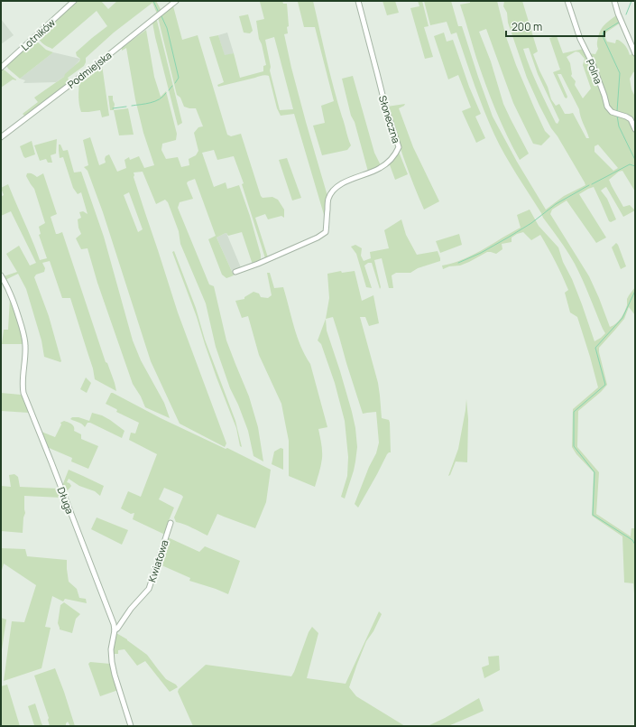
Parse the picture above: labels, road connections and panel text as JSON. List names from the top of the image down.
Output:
{
  "streets": {
    "street": [
      "Lotników",
      "Podmiejska",
      "Polna",
      "Słoneczna",
      "Długa",
      "Kwiatowa"
    ]
  },
  "crossings": [
    ["Długa", "Kwiatowa"]
  ],
  "scale_bar": "200 m"
}
